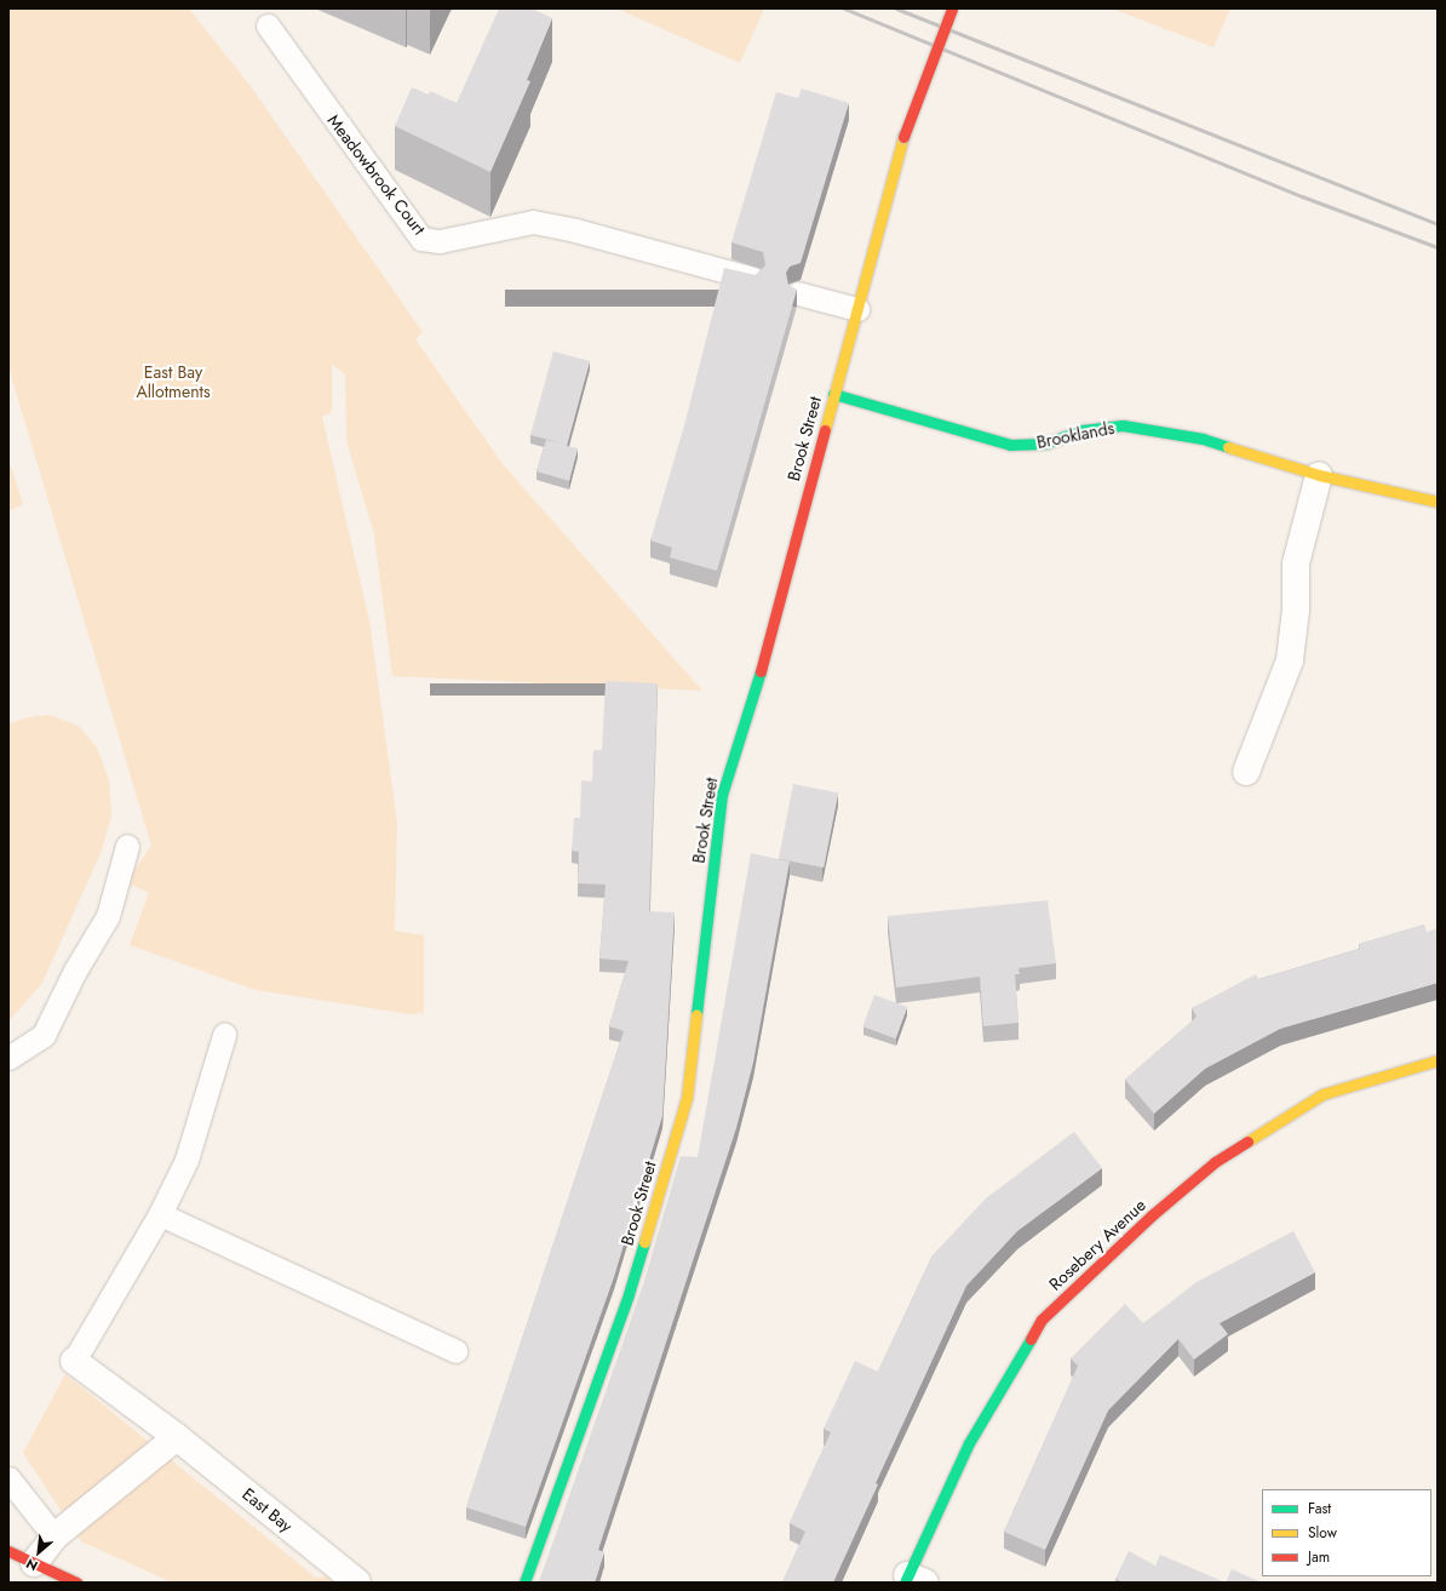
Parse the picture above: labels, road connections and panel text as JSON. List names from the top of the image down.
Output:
{
  "streets": {
    "street": [
      "Brooklands",
      "Brook Street",
      "Rosebery Avenue",
      "East Bay"
    ],
    "lane": ["Meadowbrook Court"]
  },
  "crossings": [
    ["Brooklands", "Brook Street"]
  ],
  "parks": ["East Bay Allotments"],
  "legend": ["Fast", "Slow", "Jam"],
  "north": "bottom left"
}
